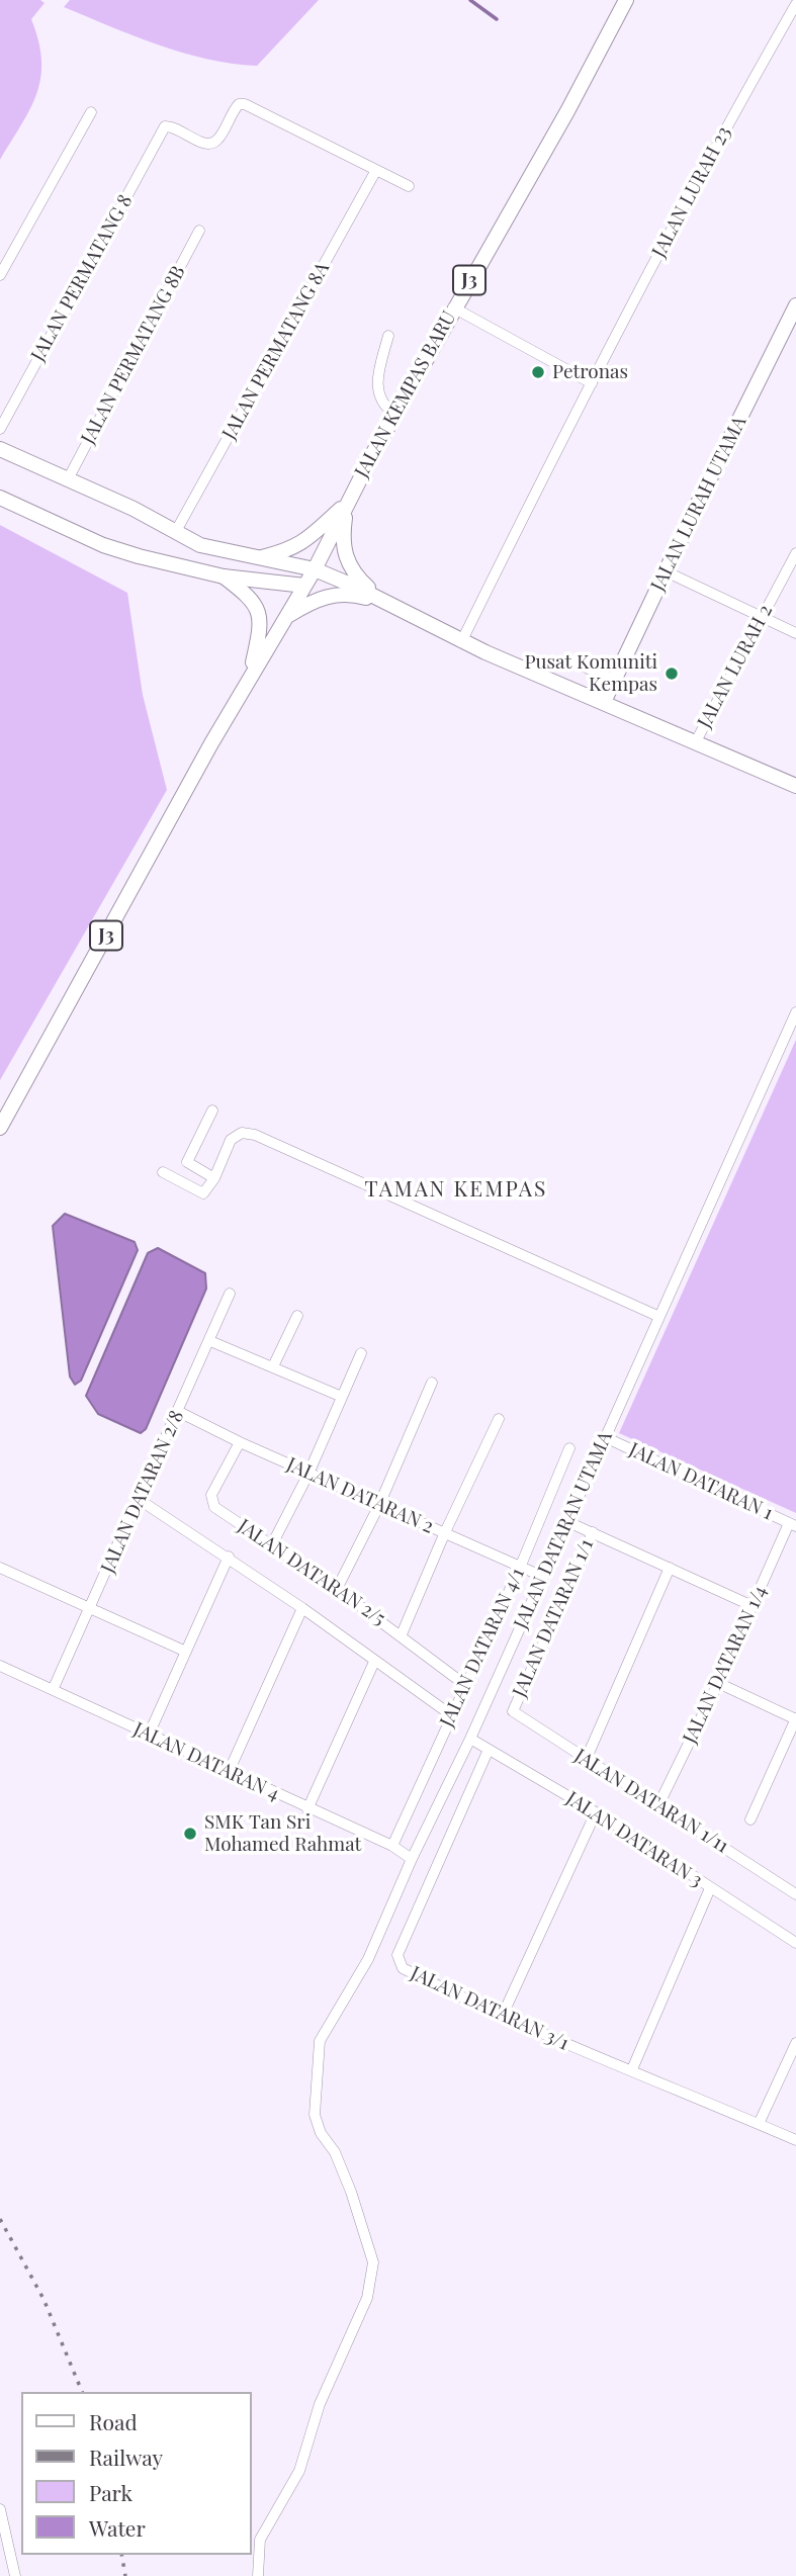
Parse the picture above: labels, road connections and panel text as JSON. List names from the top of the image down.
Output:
{
  "streets": {
    "main road": ["J3", "JALAN KEMPAS BARU", "JALAN LURAH UTAMA"],
    "street": [
      "JALAN LURAH 23",
      "JALAN PERMATANG 8",
      "JALAN PERMATANG 8A",
      "JALAN PERMATANG 8B",
      "JALAN LURAH 2",
      "JALAN DATARAN 1",
      "JALAN DATARAN 2/8",
      "JALAN DATARAN 2",
      "JALAN DATARAN UTAMA",
      "JALAN DATARAN 2/5",
      "JALAN DATARAN 1/1",
      "JALAN DATARAN 4/1",
      "JALAN DATARAN 1/4",
      "JALAN DATARAN 4",
      "JALAN DATARAN 1/11",
      "JALAN DATARAN 3",
      "JALAN DATARAN 3/1"
    ]
  },
  "crossings": [
    ["JALAN PERMATANG 8", "JALAN PERMATANG 8A"],
    ["JALAN DATARAN 1", "JALAN DATARAN UTAMA"],
    ["JALAN DATARAN 1", "JALAN DATARAN 1/4"],
    ["JALAN DATARAN 2/8", "JALAN DATARAN 2"],
    ["JALAN DATARAN 2/8", "JALAN DATARAN 4"],
    ["JALAN DATARAN 2", "JALAN DATARAN UTAMA"],
    ["JALAN DATARAN 2", "JALAN DATARAN 2/5"],
    ["JALAN DATARAN 2", "JALAN DATARAN 4/1"],
    ["JALAN DATARAN UTAMA", "JALAN DATARAN 4"],
    ["JALAN DATARAN UTAMA", "JALAN DATARAN 3"],
    ["JALAN DATARAN 2/5", "JALAN DATARAN 4/1"],
    ["JALAN DATARAN 1/1", "JALAN DATARAN 1/11"],
    ["JALAN DATARAN 4/1", "JALAN DATARAN 4"],
    ["JALAN DATARAN 1/4", "JALAN DATARAN 1/11"],
    ["JALAN DATARAN 3", "JALAN DATARAN 3/1"]
  ],
  "districts": ["TAMAN KEMPAS"],
  "places": ["Petronas", "Pusat Komuniti Kempas", "SMK Tan Sri Mohamed Rahmat"],
  "legend": [
    "Road",
    "Railway",
    "Park",
    "Water"
  ]
}
